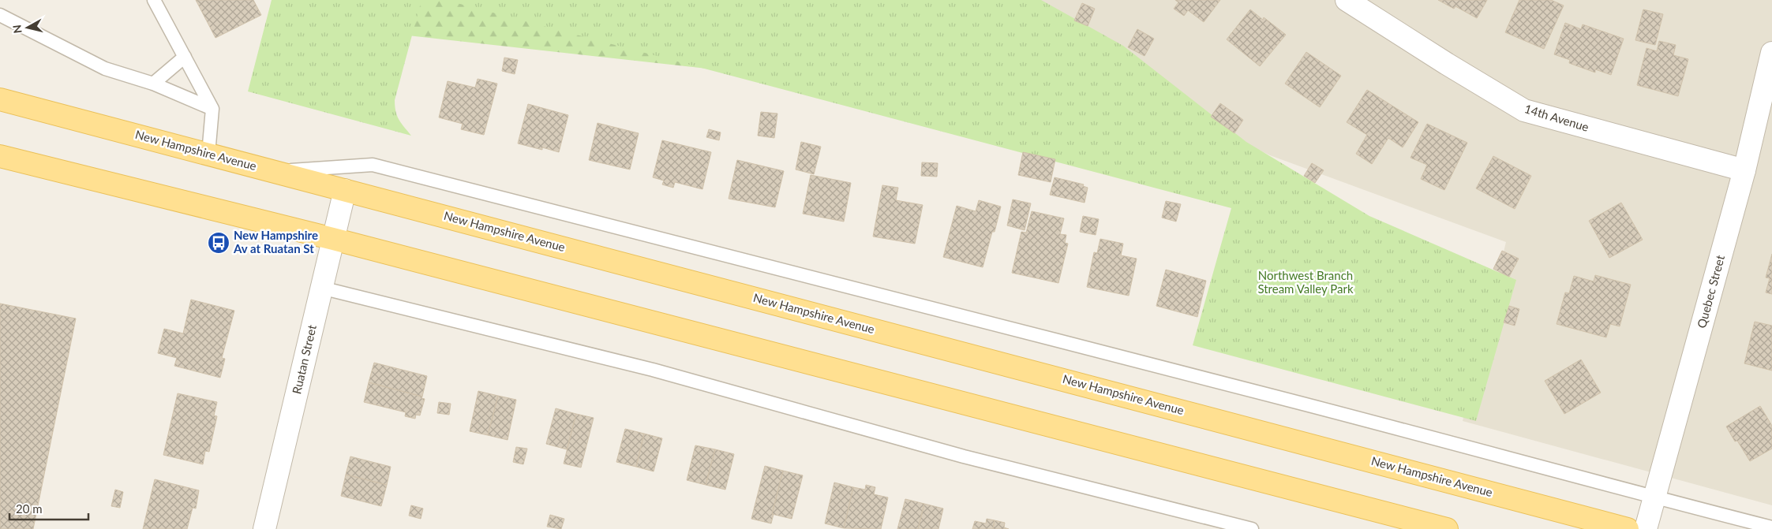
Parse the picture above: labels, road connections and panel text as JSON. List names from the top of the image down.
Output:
{
  "streets": {
    "main road": ["New Hampshire Avenue"],
    "street": ["14th Avenue", "Quebec Street", "Ruatan Street"]
  },
  "crossings": [
    ["14th Avenue", "Quebec Street"],
    ["New Hampshire Avenue", "Ruatan Street"]
  ],
  "parks": ["Northwest Branch Stream Valley Park"],
  "places": {
    "bus stop": ["New Hampshire Av at Ruatan St"]
  },
  "scale_bar": "20 m",
  "north": "left"
}
